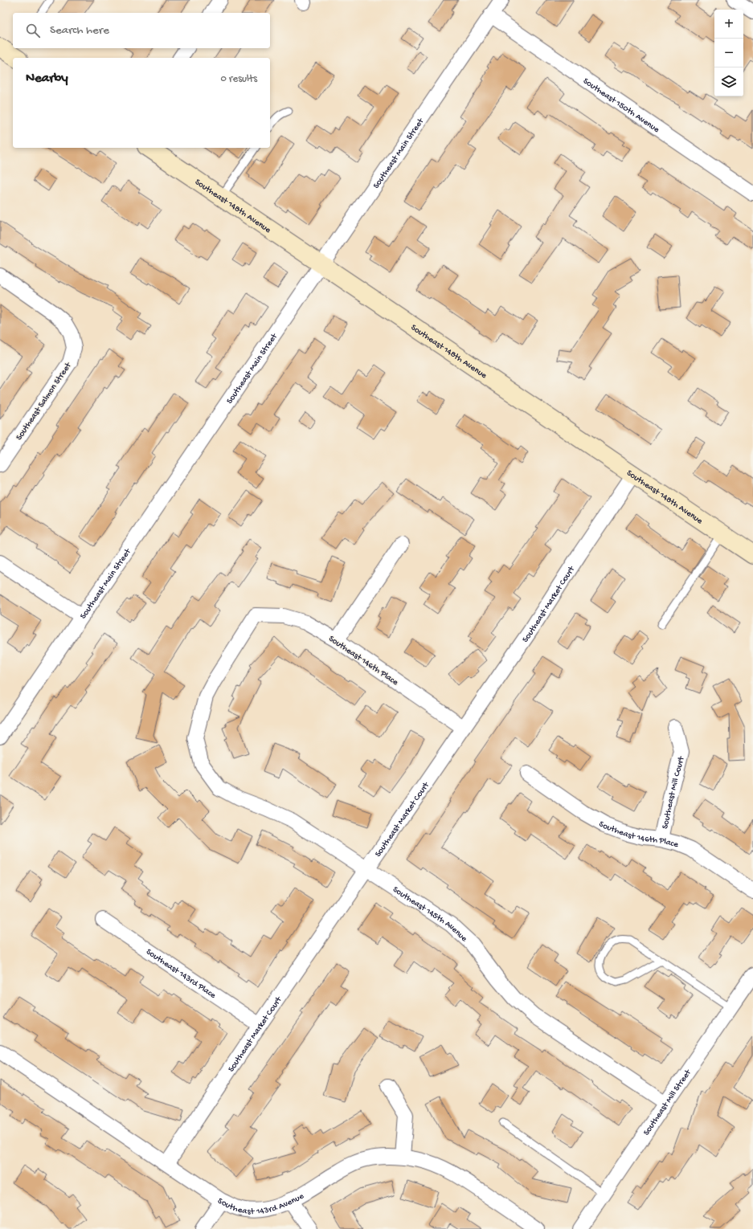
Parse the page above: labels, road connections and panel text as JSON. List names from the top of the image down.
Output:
{
  "streets": {
    "main road": ["Southeast 148th Avenue"],
    "street": [
      "Southeast 150th Avenue",
      "Southeast Main Street",
      "Southeast Salmon Street",
      "Southeast Market Court",
      "Southeast 146th Place",
      "Southeast Mill Court",
      "Southeast 145th Avenue",
      "Southeast 143rd Place",
      "Southeast Mill Street",
      "Southeast 143rd Avenue"
    ]
  },
  "crossings": [
    ["Southeast 150th Avenue", "Southeast Main Street"],
    ["Southeast Main Street", "Southeast 148th Avenue"],
    ["Southeast 148th Avenue", "Southeast Market Court"],
    ["Southeast Market Court", "Southeast 146th Place"],
    ["Southeast Market Court", "Southeast 145th Avenue"],
    ["Southeast Market Court", "Southeast 143rd Place"],
    ["Southeast Market Court", "Southeast 143rd Avenue"],
    ["Southeast 146th Place", "Southeast Mill Court"],
    ["Southeast 146th Place", "Southeast 145th Avenue"],
    ["Southeast 145th Avenue", "Southeast Mill Street"]
  ],
  "page": {
    "map_buttons": ["+", "−"],
    "search": "Search here",
    "heading": ["Nearby", "0 results"]
  }
}
